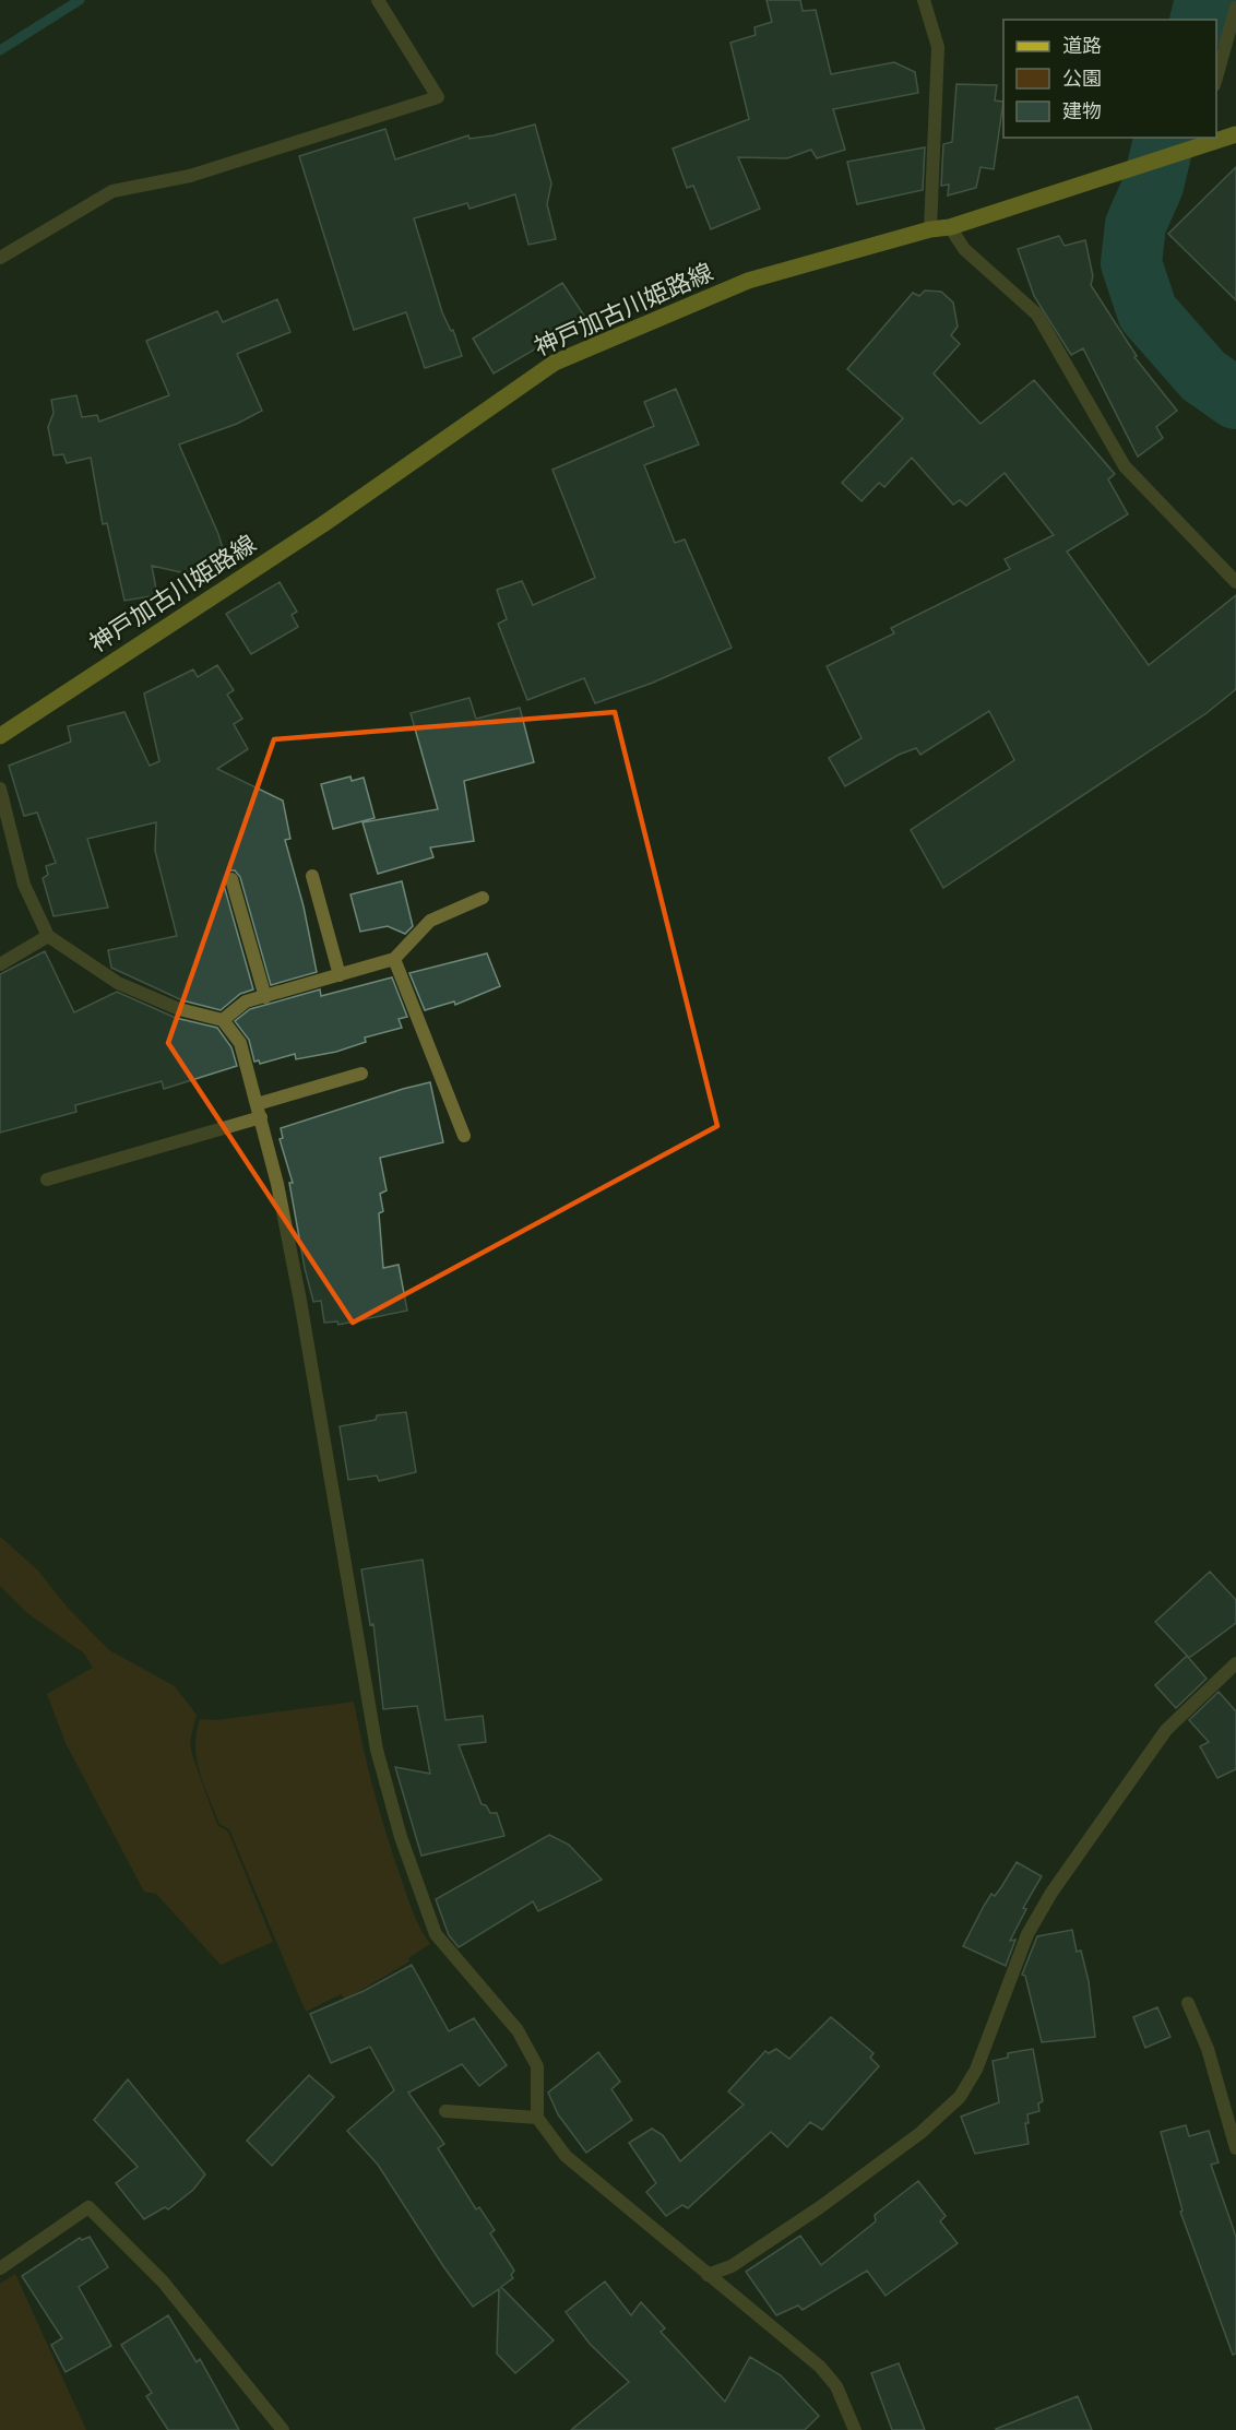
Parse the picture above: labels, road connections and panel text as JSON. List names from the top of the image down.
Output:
{
  "streets": {
    "main road": ["神戸加古川姫路線"]
  },
  "legend": ["道路", "公園", "建物"]
}
